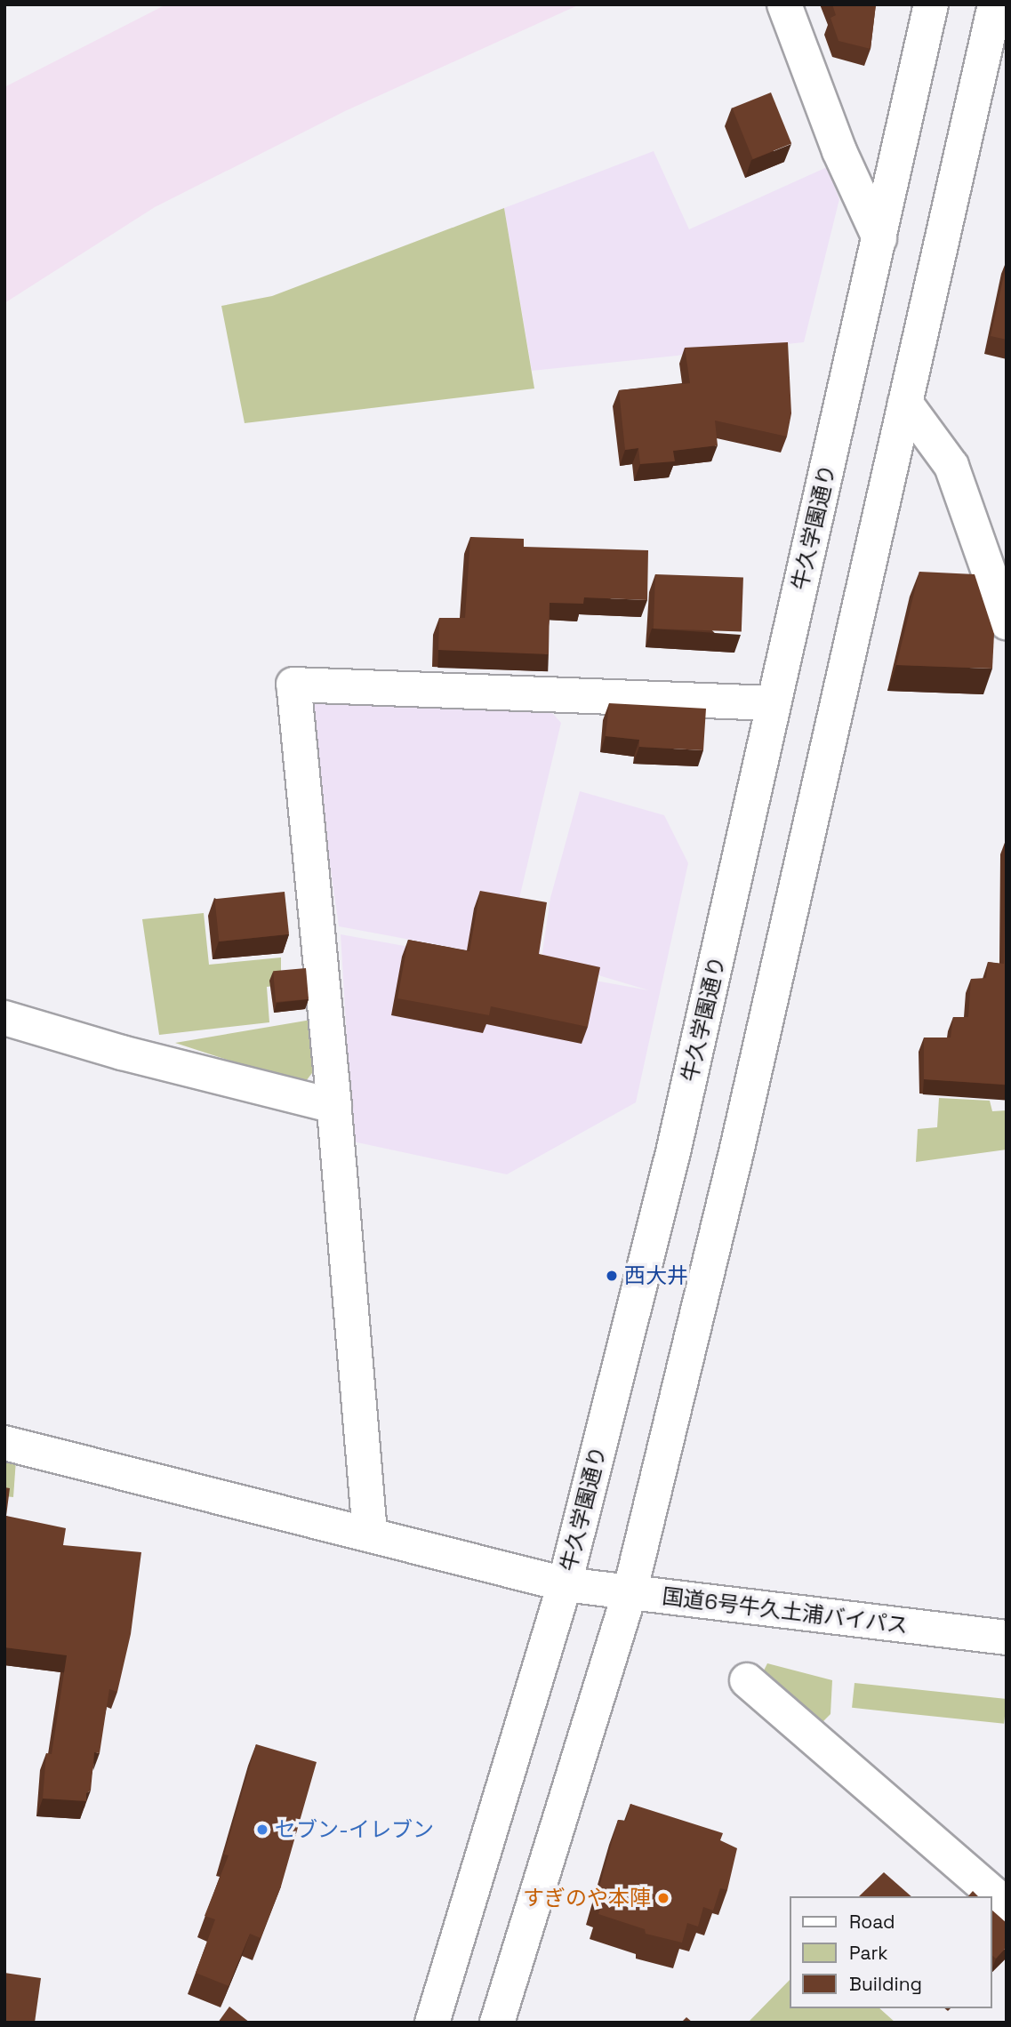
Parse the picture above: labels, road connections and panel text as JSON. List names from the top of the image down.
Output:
{
  "streets": {
    "main road": ["牛久学園通り", "国道6号牛久土浦バイパス"]
  },
  "crossings": [
    ["牛久学園通り", "国道6号牛久土浦バイパス"]
  ],
  "places": ["西大井", "セブン-イレブン", "すぎのや本陣"],
  "legend": ["Road", "Park", "Building"]
}
